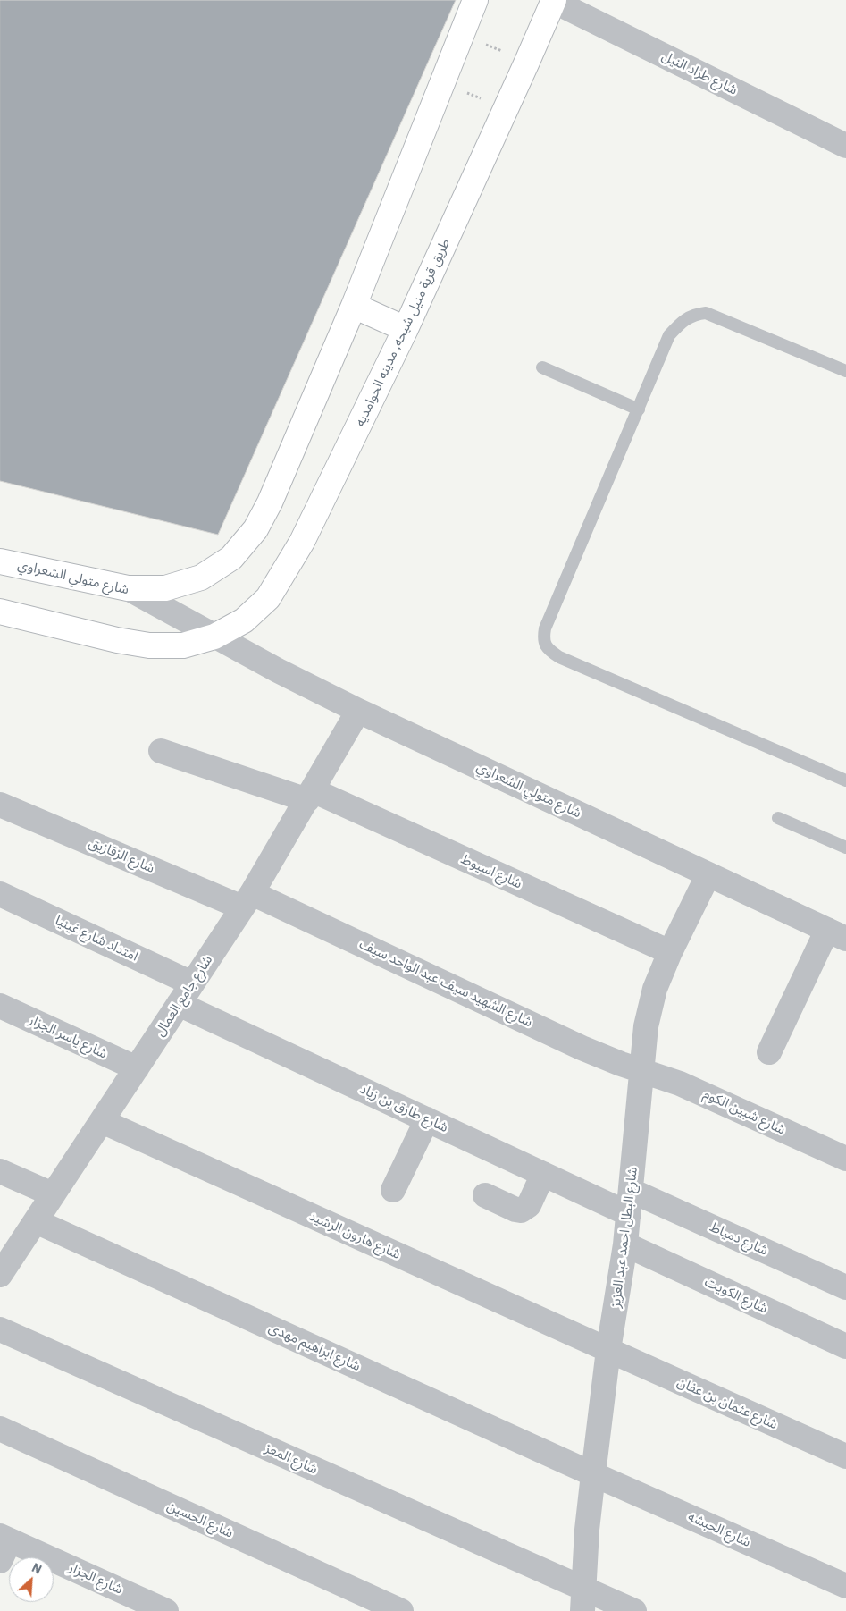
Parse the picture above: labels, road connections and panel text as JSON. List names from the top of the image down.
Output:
{
  "streets": {
    "main road": ["طريق قرية منيل شيحه, مدينه الحوامديه", "شارع متولي الشعراوي"],
    "street": [
      "شارع طراد النيل",
      "شارع الزقازيق",
      "شارع اسيوط",
      "امتداد شارع غينيا",
      "شارع الشهيد سيف عبد الواحد سيف",
      "شارع جامع العمال",
      "شارع ياسر الجزار",
      "شارع طارق بن زياد",
      "شارع شبين الكوم",
      "شارع هارون الرشيد",
      "شارع البطل احمد عبد العزيز",
      "شارع دمياط",
      "شارع الكويت",
      "شارع ابراهيم مهدى",
      "شارع عثمان بن عفان",
      "شارع المعز",
      "شارع الحسين",
      "شارع الحبشه",
      "شارع الجزار"
    ]
  },
  "crossings": [
    ["شارع طراد النيل", "طريق قرية منيل شيحه, مدينه الحوامديه"],
    ["طريق قرية منيل شيحه, مدينه الحوامديه", "شارع متولي الشعراوي"],
    ["شارع متولي الشعراوي", "شارع جامع العمال"],
    ["شارع متولي الشعراوي", "شارع البطل احمد عبد العزيز"],
    ["شارع الزقازيق", "شارع الشهيد سيف عبد الواحد سيف"],
    ["شارع الزقازيق", "شارع جامع العمال"],
    ["شارع اسيوط", "شارع جامع العمال"],
    ["شارع اسيوط", "شارع البطل احمد عبد العزيز"],
    ["امتداد شارع غينيا", "شارع جامع العمال"],
    ["شارع الشهيد سيف عبد الواحد سيف", "شارع جامع العمال"],
    ["شارع الشهيد سيف عبد الواحد سيف", "شارع شبين الكوم"],
    ["شارع الشهيد سيف عبد الواحد سيف", "شارع البطل احمد عبد العزيز"],
    ["شارع جامع العمال", "شارع ياسر الجزار"],
    ["شارع جامع العمال", "شارع طارق بن زياد"],
    ["شارع جامع العمال", "شارع هارون الرشيد"],
    ["شارع جامع العمال", "شارع ابراهيم مهدى"],
    ["شارع طارق بن زياد", "شارع البطل احمد عبد العزيز"],
    ["شارع طارق بن زياد", "شارع دمياط"],
    ["شارع شبين الكوم", "شارع البطل احمد عبد العزيز"],
    ["شارع هارون الرشيد", "شارع البطل احمد عبد العزيز"],
    ["شارع هارون الرشيد", "شارع عثمان بن عفان"],
    ["شارع البطل احمد عبد العزيز", "شارع دمياط"],
    ["شارع البطل احمد عبد العزيز", "شارع الكويت"],
    ["شارع البطل احمد عبد العزيز", "شارع ابراهيم مهدى"],
    ["شارع البطل احمد عبد العزيز", "شارع عثمان بن عفان"],
    ["شارع البطل احمد عبد العزيز", "شارع المعز"],
    ["شارع البطل احمد عبد العزيز", "شارع الحبشه"],
    ["شارع ابراهيم مهدى", "شارع الحبشه"]
  ],
  "north": "top right"
}
